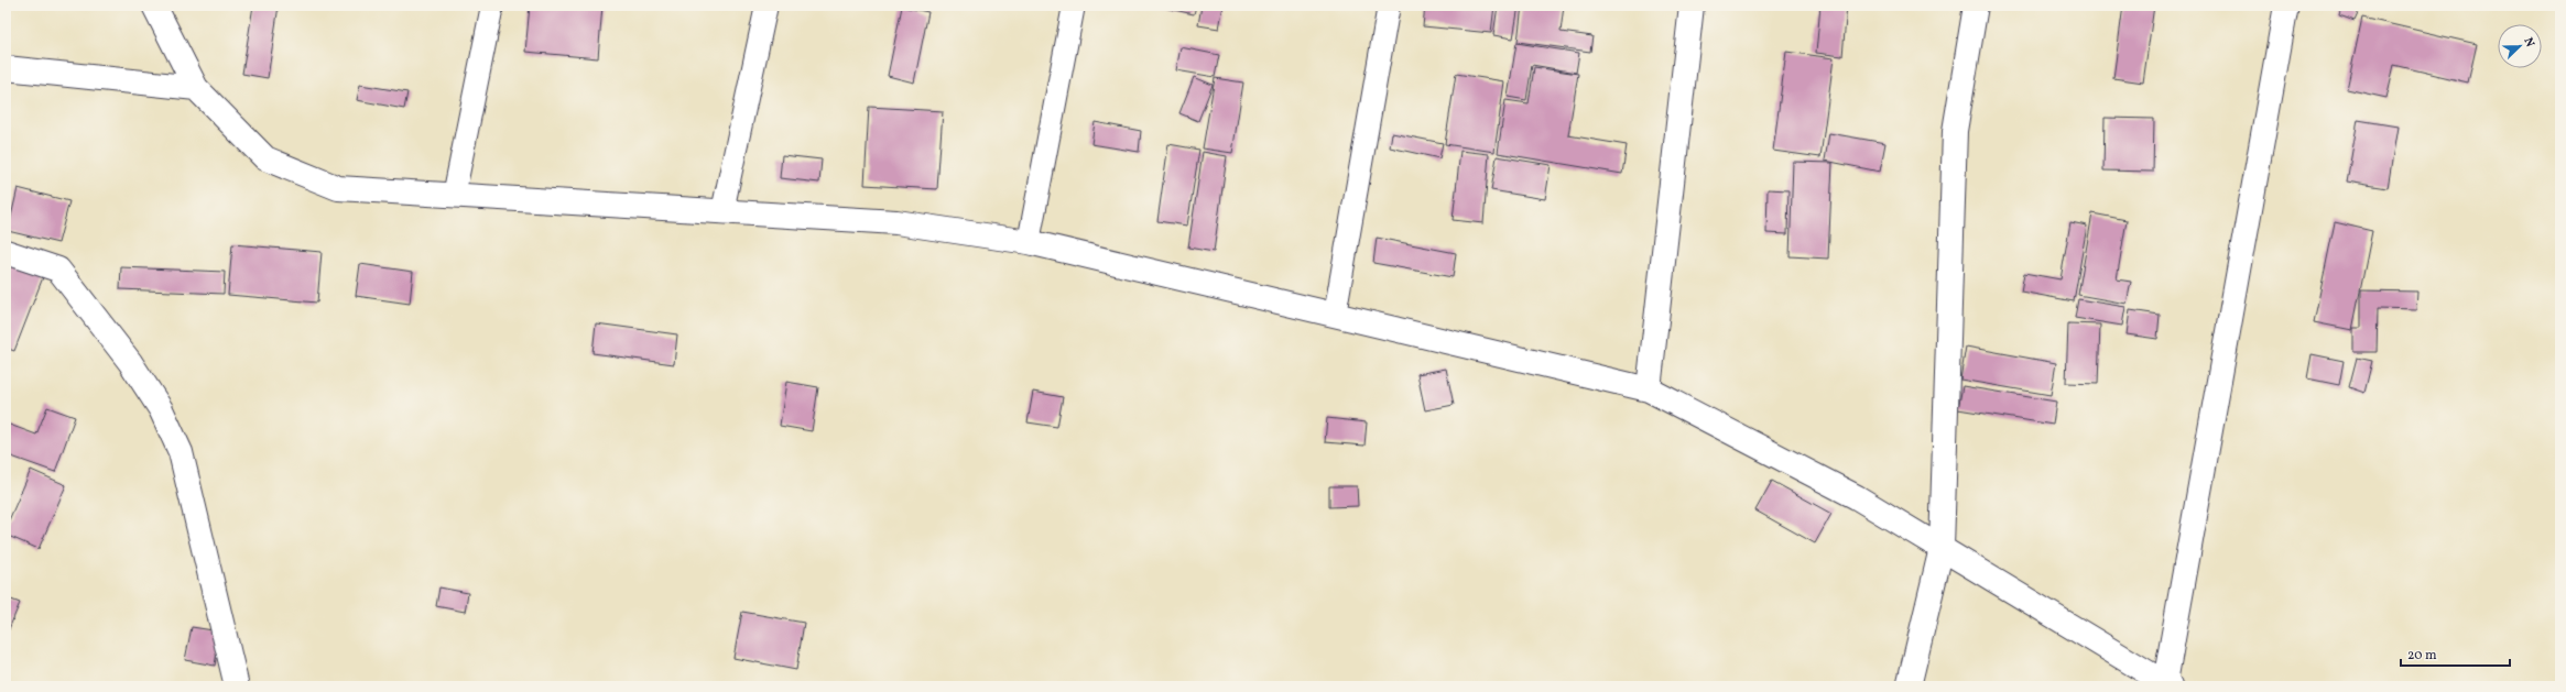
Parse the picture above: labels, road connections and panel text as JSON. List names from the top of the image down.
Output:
{
  "scale_bar": "20 m",
  "north": "top right"
}
